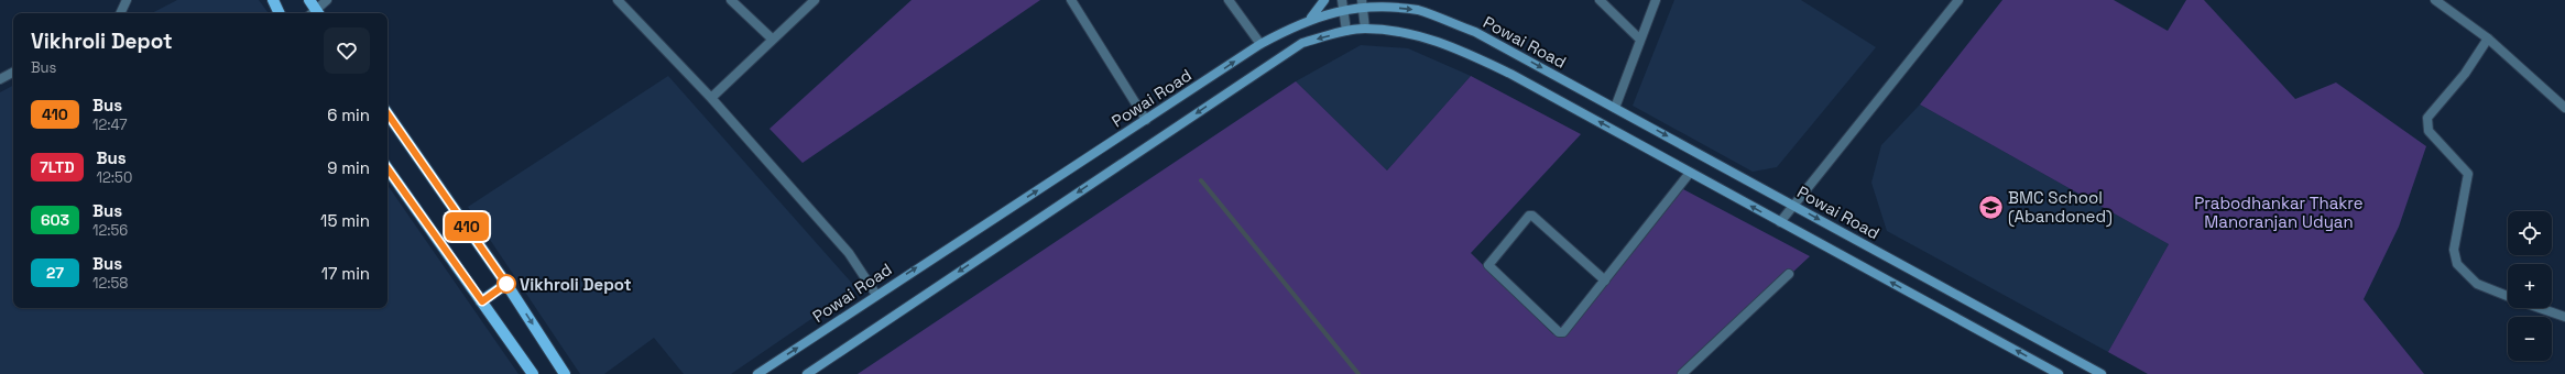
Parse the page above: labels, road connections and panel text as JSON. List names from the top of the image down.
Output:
{
  "streets": {
    "main road": ["Powai Road"]
  },
  "one_way": ["Powai Road"],
  "parks": ["Prabodhankar Thakre Manoranjan Udyan"],
  "places": {
    "school or university": ["BMC School (Abandoned)"],
    "other": ["Vikhroli Depot"]
  },
  "lines": ["bus line 410"],
  "page": {
    "on_map": "410",
    "heading": ["Vikhroli Depot", "Bus"],
    "list": [
      {
        "mark": "410",
        "name": "Bus",
        "note": "12:47",
        "value": "6 min"
      },
      {
        "mark": "7LTD",
        "name": "Bus",
        "note": "12:50",
        "value": "9 min"
      },
      {
        "mark": "603",
        "name": "Bus",
        "note": "12:56",
        "value": "15 min"
      },
      {
        "mark": "27",
        "name": "Bus",
        "note": "12:58",
        "value": "17 min"
      }
    ],
    "map_buttons": ["+", "−"]
  }
}
